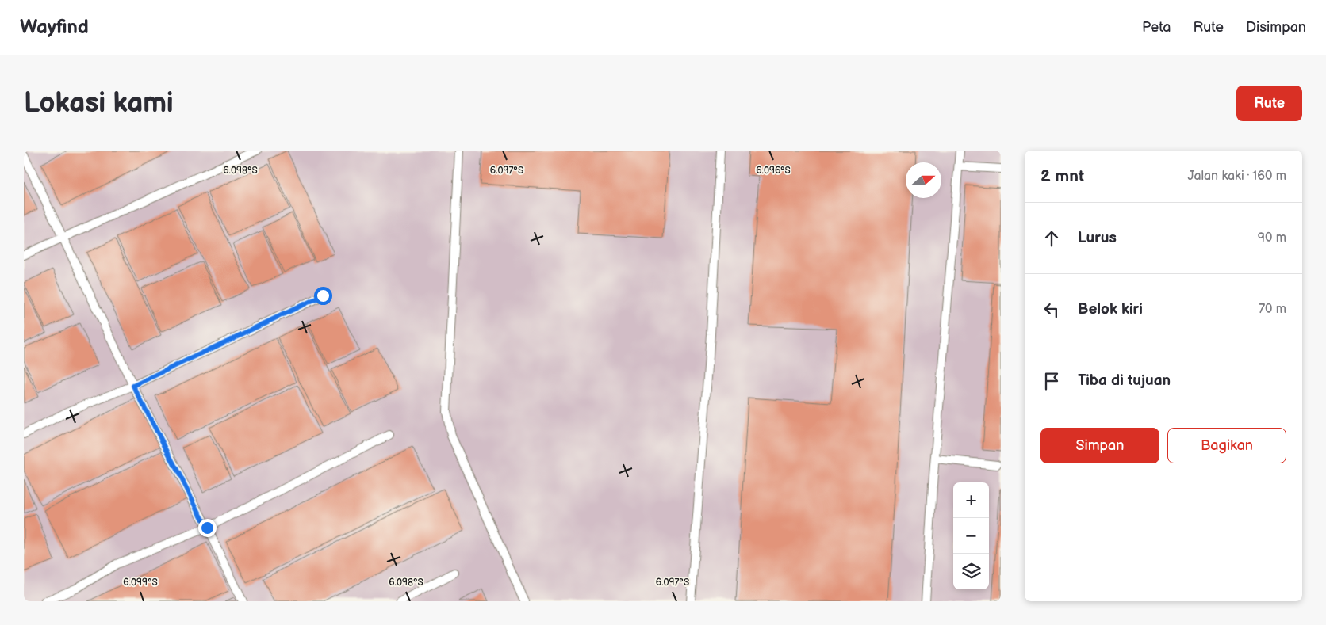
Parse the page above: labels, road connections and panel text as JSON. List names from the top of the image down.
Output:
{
  "north": "right",
  "page": {
    "header": "Wayfind",
    "nav": ["Peta", "Rute", "Disimpan"],
    "buttons": [
      "Rute",
      ["Simpan", "Bagikan"]
    ],
    "title": "Lokasi kami",
    "heading": ["2 mnt", "Jalan kaki · 160 m"],
    "list": [
      ["Lurus", "90 m"],
      ["Belok kiri", "70 m"],
      "Tiba di tujuan"
    ],
    "map_buttons": ["+", "−"]
  },
  "coordinates": [
    "6.098°S",
    "6.097°S",
    "6.096°S",
    "6.099°S"
  ]
}
